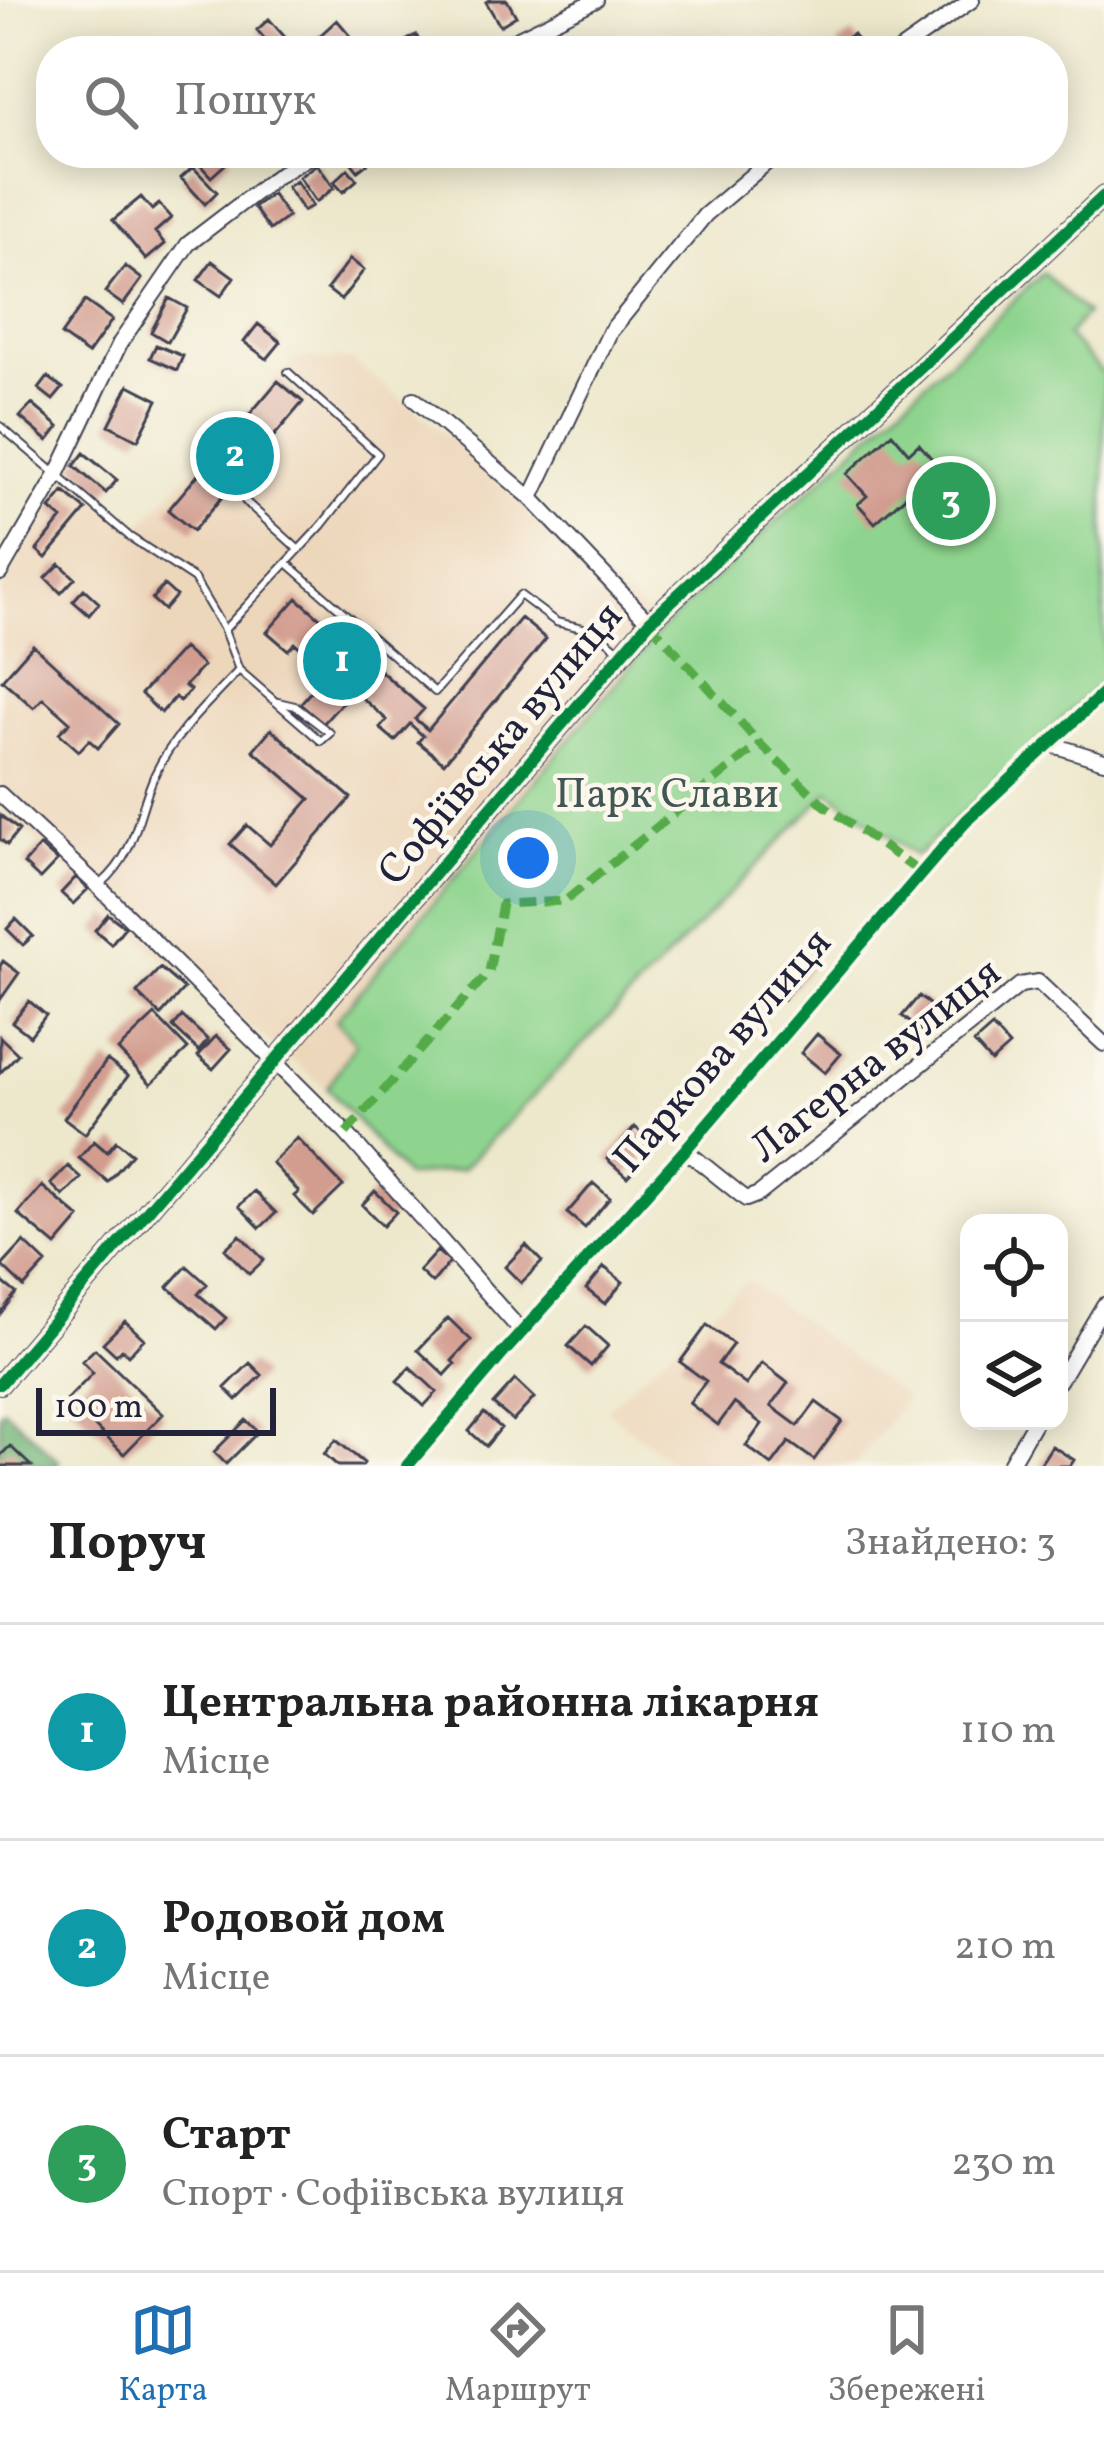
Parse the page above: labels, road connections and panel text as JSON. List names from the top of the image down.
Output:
{
  "streets": {
    "street": ["Софіївська вулиця", "Паркова вулиця", "Лагерна вулиця"]
  },
  "crossings": [
    ["Паркова вулиця", "Лагерна вулиця"]
  ],
  "parks": ["Парк Слави"],
  "scale_bar": "100 m",
  "page": {
    "search": "Пошук",
    "pins": ["2", "3", "1"],
    "scale": "100 m",
    "heading": ["Поруч", "Знайдено: 3"],
    "list": [
      {
        "mark": "1",
        "name": "Центральна районна лікарня",
        "note": "Місце",
        "value": "110 m"
      },
      {
        "mark": "2",
        "name": "Родовой дом",
        "note": "Місце",
        "value": "210 m"
      },
      {
        "mark": "3",
        "name": "Старт",
        "note": "Спорт · Софіївська вулиця",
        "value": "230 m"
      }
    ],
    "nav": ["Карта", "Маршрут", "Збережені"]
  }
}
